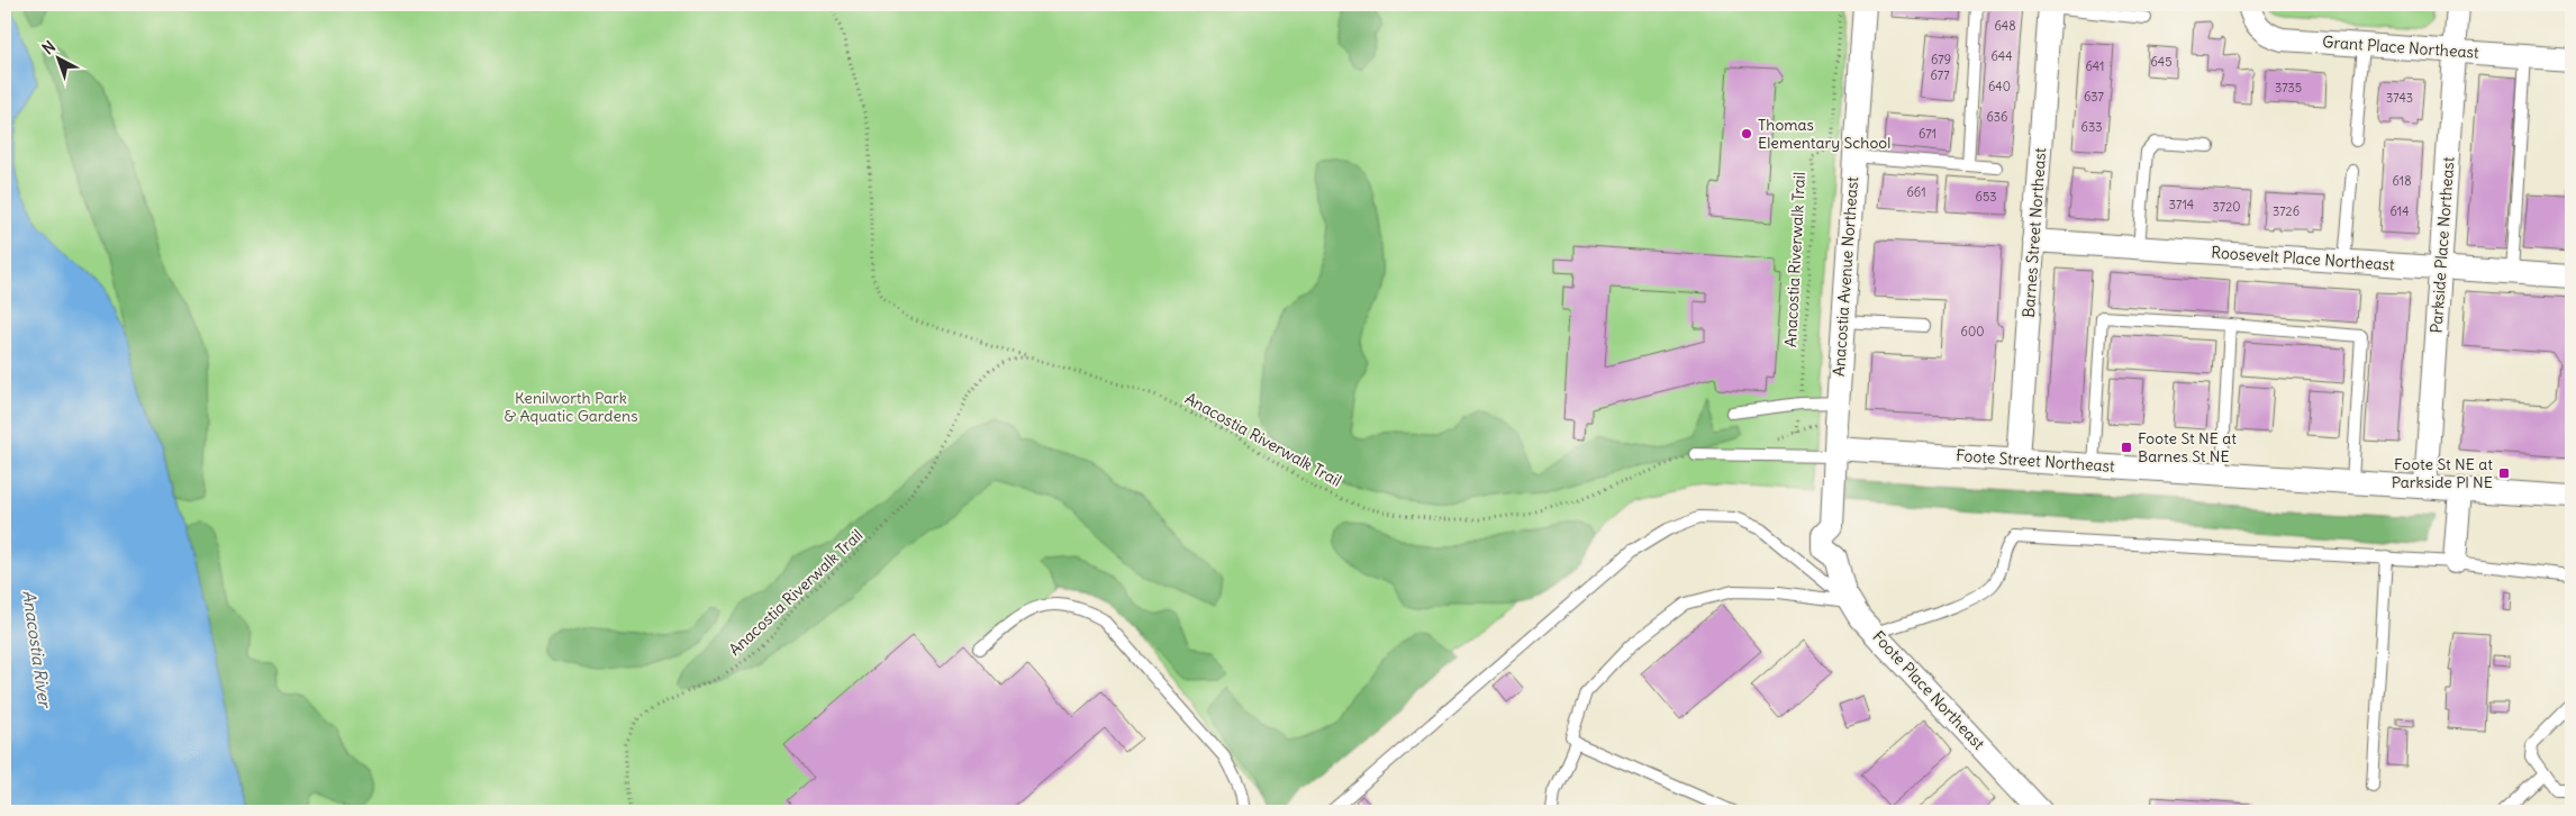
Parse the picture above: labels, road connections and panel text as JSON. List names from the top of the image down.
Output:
{
  "streets": {
    "street": [
      "Grant Place Northeast",
      "Barnes Street Northeast",
      "Parkside Place Northeast",
      "Roosevelt Place Northeast",
      "Anacostia Avenue Northeast",
      "Foote Street Northeast",
      "Foote Place Northeast"
    ],
    "path": ["Anacostia Riverwalk Trail"]
  },
  "crossings": [
    ["Grant Place Northeast", "Parkside Place Northeast"],
    ["Barnes Street Northeast", "Roosevelt Place Northeast"],
    ["Barnes Street Northeast", "Foote Street Northeast"],
    ["Parkside Place Northeast", "Roosevelt Place Northeast"],
    ["Parkside Place Northeast", "Foote Street Northeast"],
    ["Anacostia Avenue Northeast", "Foote Street Northeast"],
    ["Anacostia Avenue Northeast", "Foote Place Northeast"],
    ["Foote Street Northeast", "Foote Place Northeast"]
  ],
  "water": ["Anacostia River"],
  "parks": ["Kenilworth Park & Aquatic Gardens"],
  "places": {
    "other": ["Thomas Elementary School"],
    "transit": ["Foote St NE at Barnes St NE", "Foote St NE at Parkside Pl NE"]
  },
  "house_numbers": [
    "648",
    "644",
    "679",
    "645",
    "641",
    "677",
    "640",
    "3735",
    "637",
    "3743",
    "636",
    "633",
    "671",
    "618",
    "661",
    "653",
    "3714",
    "3720",
    "3726",
    "614",
    "600"
  ],
  "north": "top left"
}
